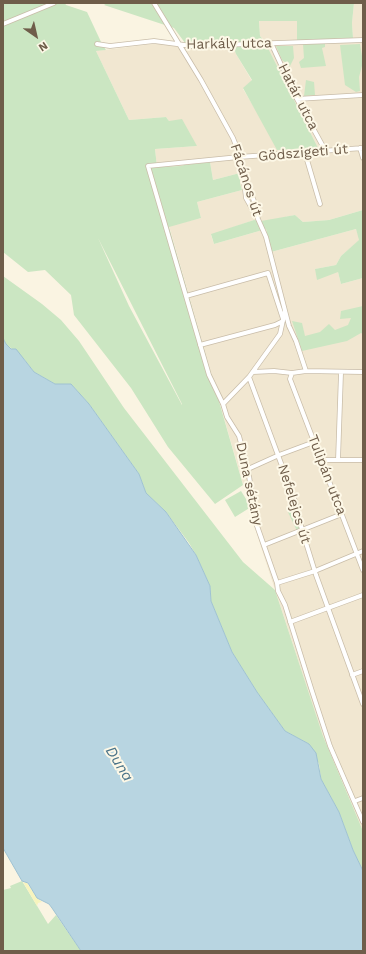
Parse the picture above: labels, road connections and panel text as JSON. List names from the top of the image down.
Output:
{
  "streets": {
    "street": [
      "Harkály utca",
      "Határ utca",
      "Gödszigeti út",
      "Fácános út",
      "Tulipán utca",
      "Duna sétány",
      "Nefelejcs út"
    ]
  },
  "crossings": [
    ["Harkály utca", "Határ utca"],
    ["Harkály utca", "Fácános út"],
    ["Határ utca", "Gödszigeti út"],
    ["Gödszigeti út", "Fácános út"],
    ["Gödszigeti út", "Duna sétány"]
  ],
  "water": ["Duna"],
  "north": "bottom right"
}
